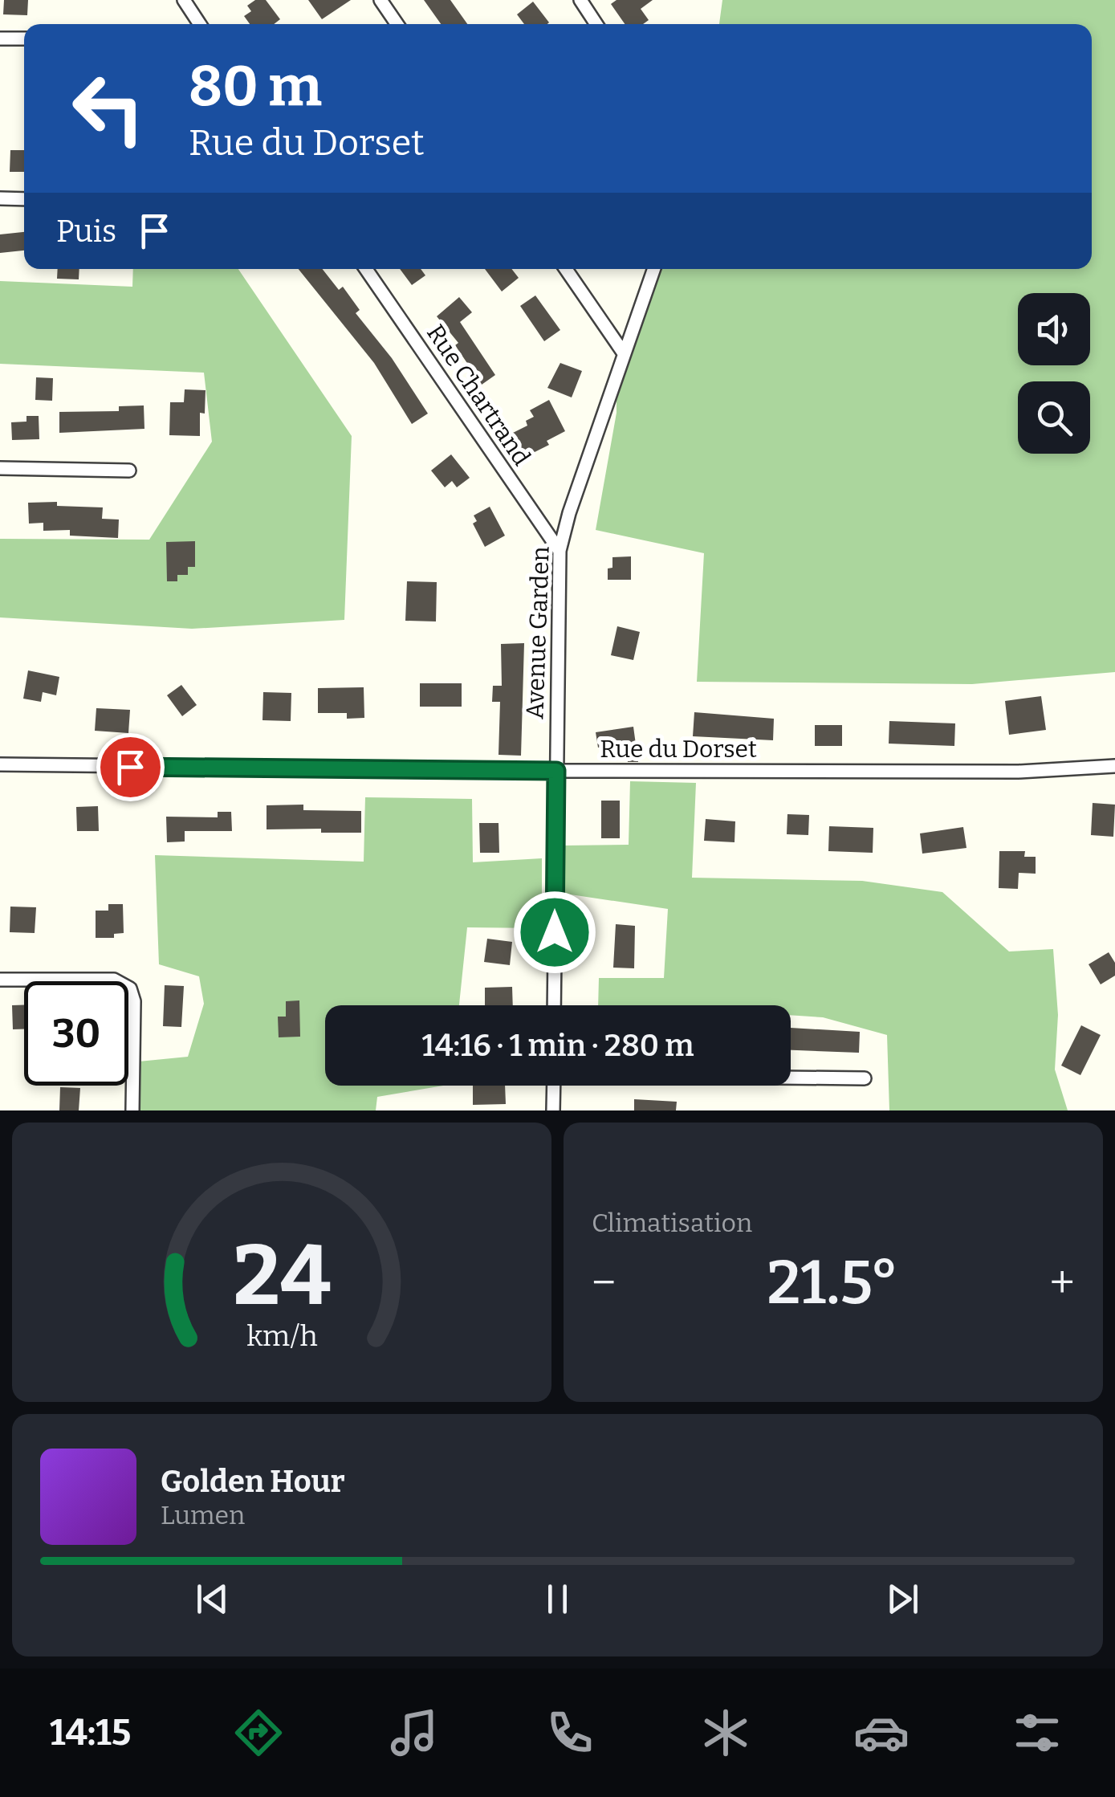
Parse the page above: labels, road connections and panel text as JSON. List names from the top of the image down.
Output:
{
  "streets": {
    "street": ["Rue Chartrand", "Avenue Garden", "Rue du Dorset"]
  },
  "crossings": [
    ["Rue Chartrand", "Avenue Garden"],
    ["Avenue Garden", "Rue du Dorset"]
  ],
  "page": {
    "turn": ["80 m", "Rue du Dorset"],
    "then": "Puis",
    "limit": "30",
    "trip": "14:16 · 1 min · 280 m",
    "tile": "Climatisation",
    "heat": ["−", "21.5°", "+"],
    "song": ["Golden Hour", "Lumen"],
    "tabs": "14:15",
    "gauge": ["24", "km/h"]
  }
}
